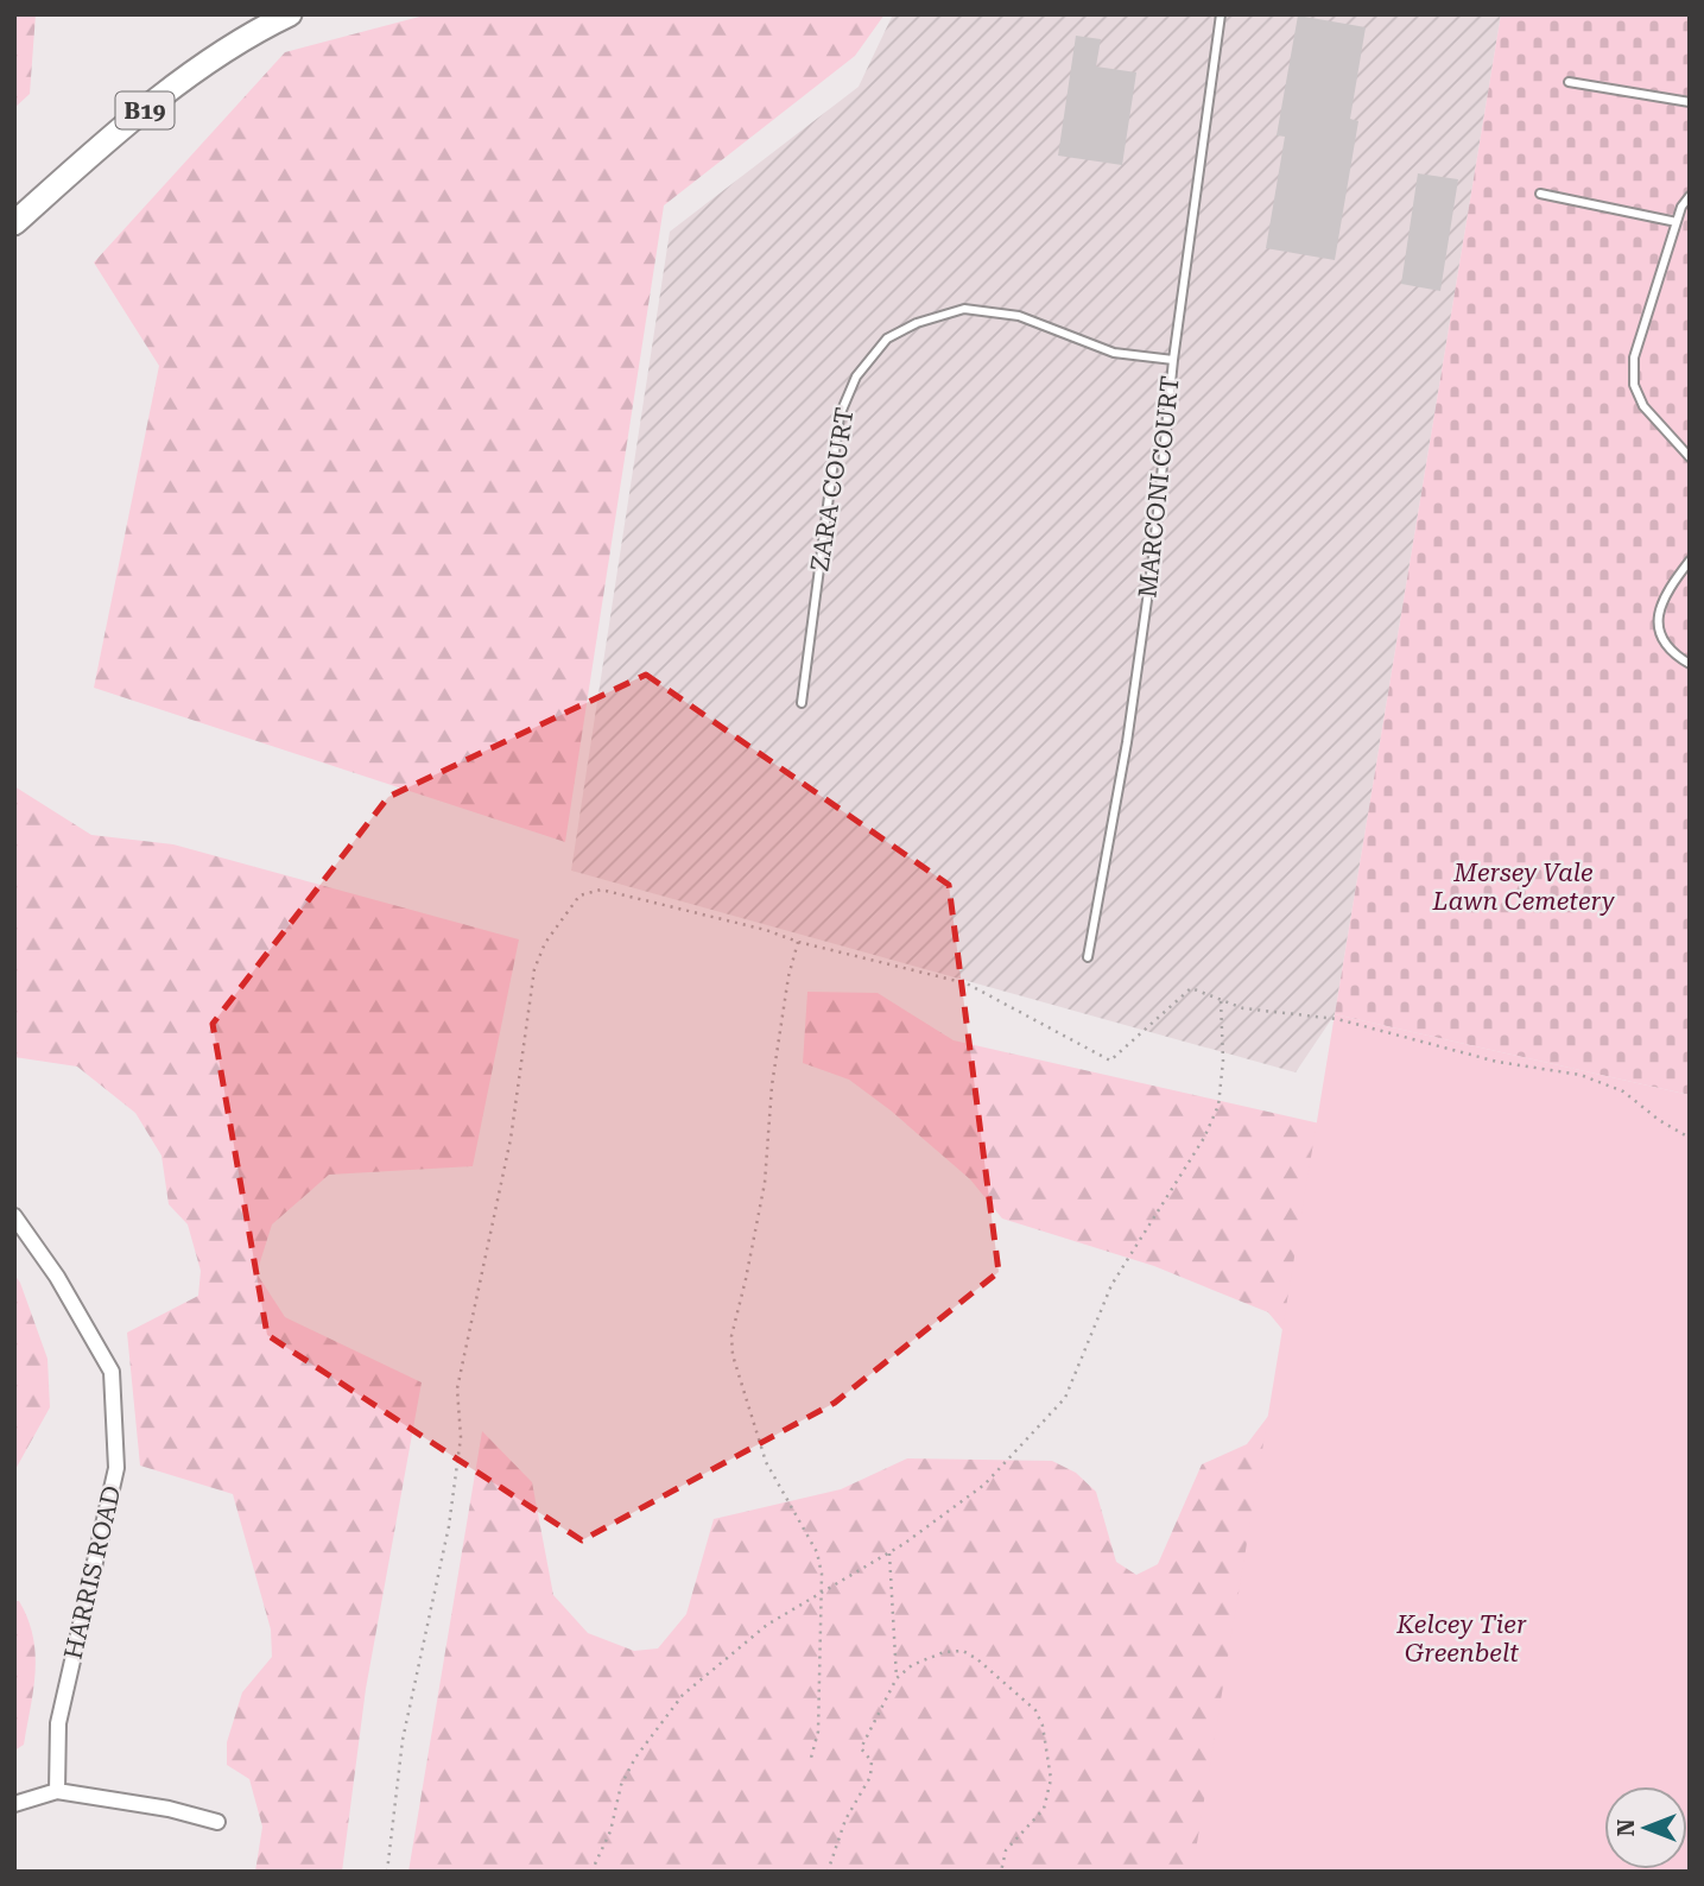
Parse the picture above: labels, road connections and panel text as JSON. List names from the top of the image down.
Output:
{
  "streets": {
    "main road": ["B19"],
    "street": ["HARRIS ROAD"],
    "lane": ["MARCONI COURT", "ZARA COURT"]
  },
  "crossings": [
    ["MARCONI COURT", "ZARA COURT"]
  ],
  "parks": ["Mersey Vale Lawn Cemetery", "Kelcey Tier Greenbelt"],
  "north": "left"
}
